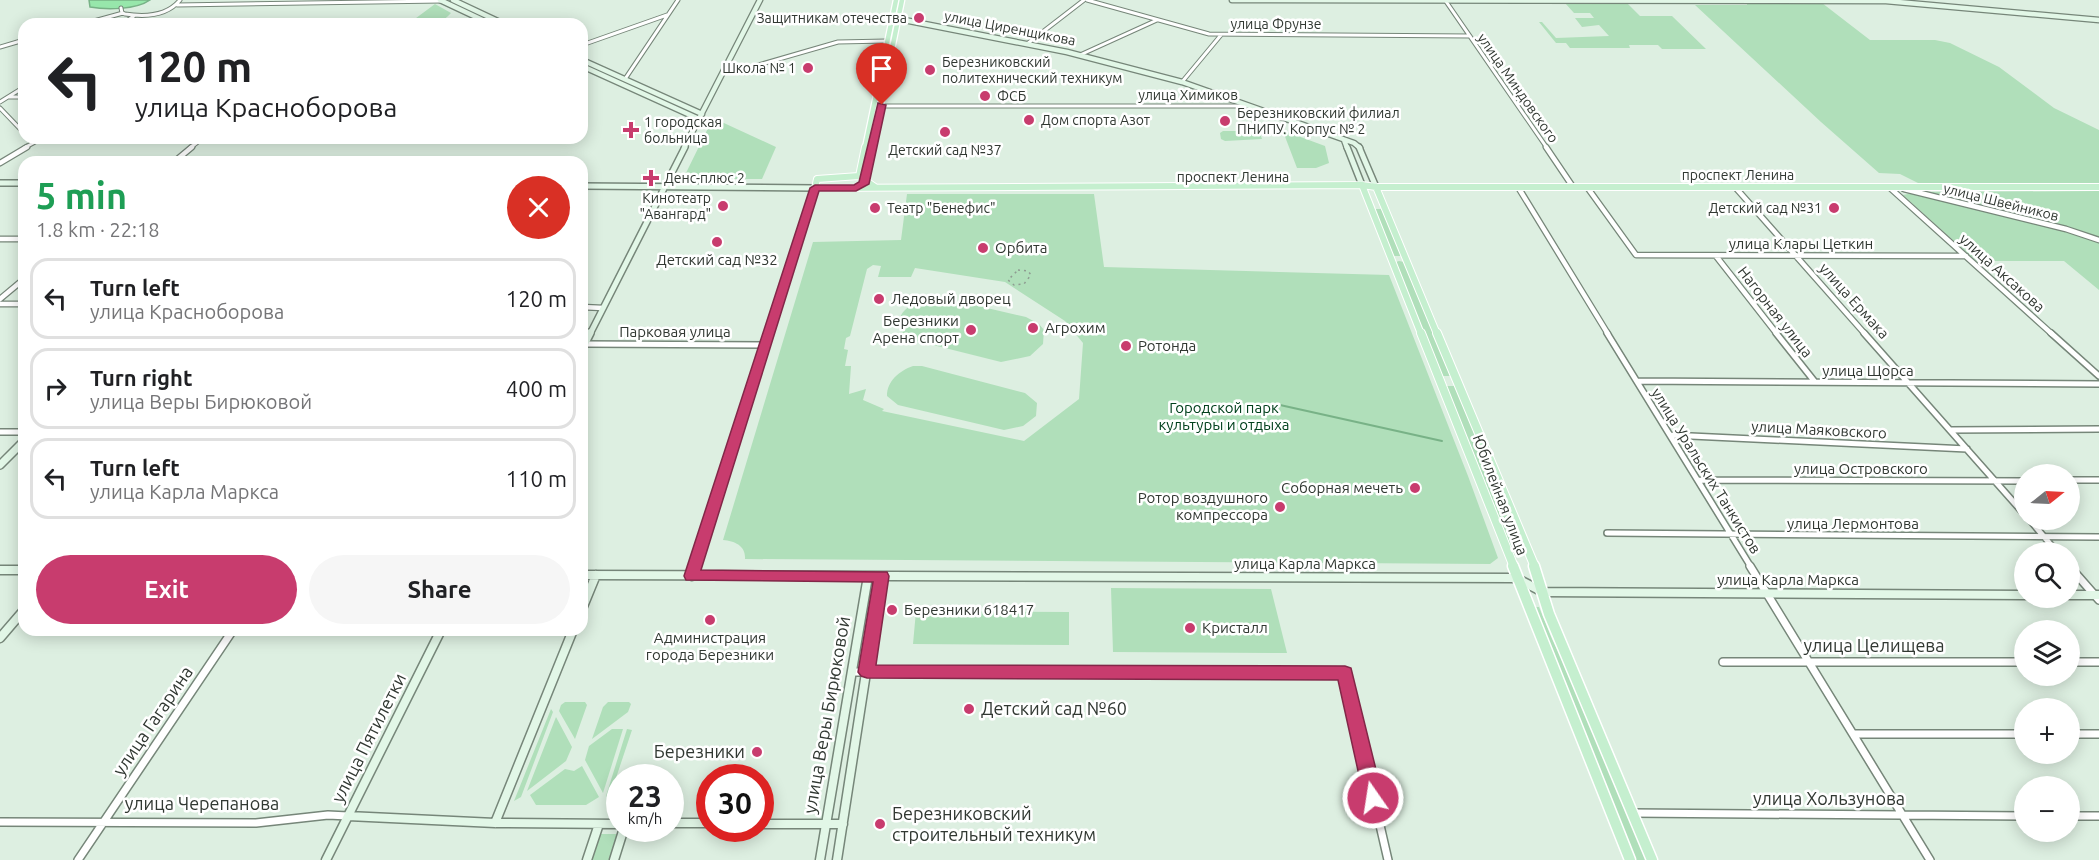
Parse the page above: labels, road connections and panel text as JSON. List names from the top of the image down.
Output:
{
  "streets": {
    "main road": ["проспект Ленина", "Юбилейная улица"],
    "street": [
      "улица Фрунзе",
      "улица Циренщикова",
      "улица Миндовского",
      "улица Химиков",
      "улица Швейников",
      "улица Клары Цеткин",
      "улица Аксакова",
      "улица Ермака",
      "Нагорная улица",
      "Парковая улица",
      "улица Щорса",
      "улица Маяковского",
      "улица Островского",
      "улица Уральских Танкистов",
      "улица Лермонтова",
      "улица Карла Маркса",
      "улица Целищева",
      "улица Веры Бирюковой",
      "улица Гагарина",
      "улица Пятилетки",
      "улица Хользунова",
      "улица Черепанова"
    ]
  },
  "crossings": [
    ["улица Фрунзе", "улица Миндовского"],
    ["улица Циренщикова", "улица Химиков"],
    ["улица Циренщикова", "проспект Ленина"],
    ["улица Циренщикова", "Юбилейная улица"],
    ["улица Миндовского", "проспект Ленина"],
    ["проспект Ленина", "улица Швейников"],
    ["проспект Ленина", "улица Клары Цеткин"],
    ["проспект Ленина", "улица Аксакова"],
    ["проспект Ленина", "улица Ермака"],
    ["проспект Ленина", "улица Уральских Танкистов"],
    ["проспект Ленина", "Юбилейная улица"],
    ["улица Клары Цеткин", "улица Аксакова"],
    ["улица Клары Цеткин", "улица Ермака"],
    ["улица Клары Цеткин", "Нагорная улица"],
    ["улица Ермака", "улица Щорса"],
    ["улица Ермака", "улица Маяковского"],
    ["улица Ермака", "улица Островского"],
    ["Нагорная улица", "улица Щорса"],
    ["улица Щорса", "улица Уральских Танкистов"],
    ["улица Маяковского", "улица Уральских Танкистов"],
    ["улица Островского", "улица Уральских Танкистов"],
    ["улица Уральских Танкистов", "улица Лермонтова"],
    ["улица Уральских Танкистов", "улица Карла Маркса"],
    ["улица Уральских Танкистов", "улица Целищева"],
    ["улица Уральских Танкистов", "улица Хользунова"],
    ["Юбилейная улица", "улица Карла Маркса"],
    ["Юбилейная улица", "улица Хользунова"],
    ["улица Карла Маркса", "улица Веры Бирюковой"],
    ["улица Гагарина", "улица Черепанова"],
    ["улица Пятилетки", "улица Черепанова"]
  ],
  "parks": ["Городской парк культуры и отдыха"],
  "places": {
    "other": [
      "Защитникам отечества",
      "Школа № 1",
      "Березниковский политехнический техникум",
      "ФСБ",
      "Дом спорта Азот",
      "Березниковский филиал ПНИПУ. Корпус № 2",
      "Детский сад №37",
      "Кинотеатр \"Авангард\"",
      "Театр \"Бенефис\"",
      "Детский сад №31",
      "Детский сад №32",
      "Орбита",
      "Ледовый дворец",
      "Агрохим",
      "Березники Арена спорт",
      "Ротонда",
      "Соборная мечеть",
      "Ротор воздушного компрессора",
      "Березники 618417",
      "Администрация города Березники",
      "Кристалл",
      "Детский сад №60",
      "Березники",
      "Березниковский строительный техникум"
    ],
    "health": ["1 городская больница", "Денс-плюс 2"]
  },
  "north": "right",
  "page": {
    "turn": ["120 m", "улица Красноборова"],
    "heading": ["5 min", "1.8 km · 22:18"],
    "list": [
      {
        "name": "Turn left",
        "note": "улица Красноборова",
        "value": "120 m"
      },
      {
        "name": "Turn right",
        "note": "улица Веры Бирюковой",
        "value": "400 m"
      },
      {
        "name": "Turn left",
        "note": "улица Карла Маркса",
        "value": "110 m"
      }
    ],
    "map_buttons": ["+", "−"],
    "buttons": ["Exit", "Share"],
    "speed": "23 km/h",
    "limit": "30"
  }
}
